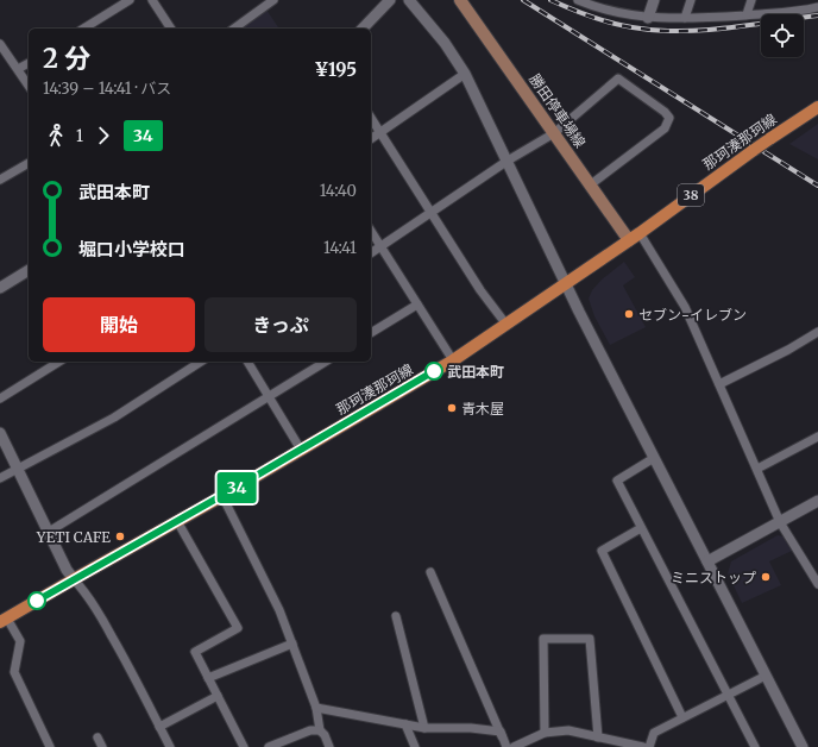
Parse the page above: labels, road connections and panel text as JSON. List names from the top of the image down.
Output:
{
  "streets": {
    "main road": ["勝田停車場線", "那珂湊那珂線", "38"]
  },
  "crossings": [
    ["勝田停車場線", "那珂湊那珂線"]
  ],
  "places": [
    "セブン-イレブン",
    "武田本町",
    "青木屋",
    "YETI CAFE",
    "ミニストップ"
  ],
  "lines": ["bus line 34"],
  "page": {
    "on_map": "34",
    "heading": ["2 分", "14:39 – 14:41 · バス", "¥195"],
    "legs": ["1", "34"],
    "list": [
      {
        "name": "武田本町",
        "value": "14:40"
      },
      {
        "name": "堀口小学校口",
        "value": "14:41"
      }
    ],
    "buttons": ["開始", "きっぷ"]
  }
}
